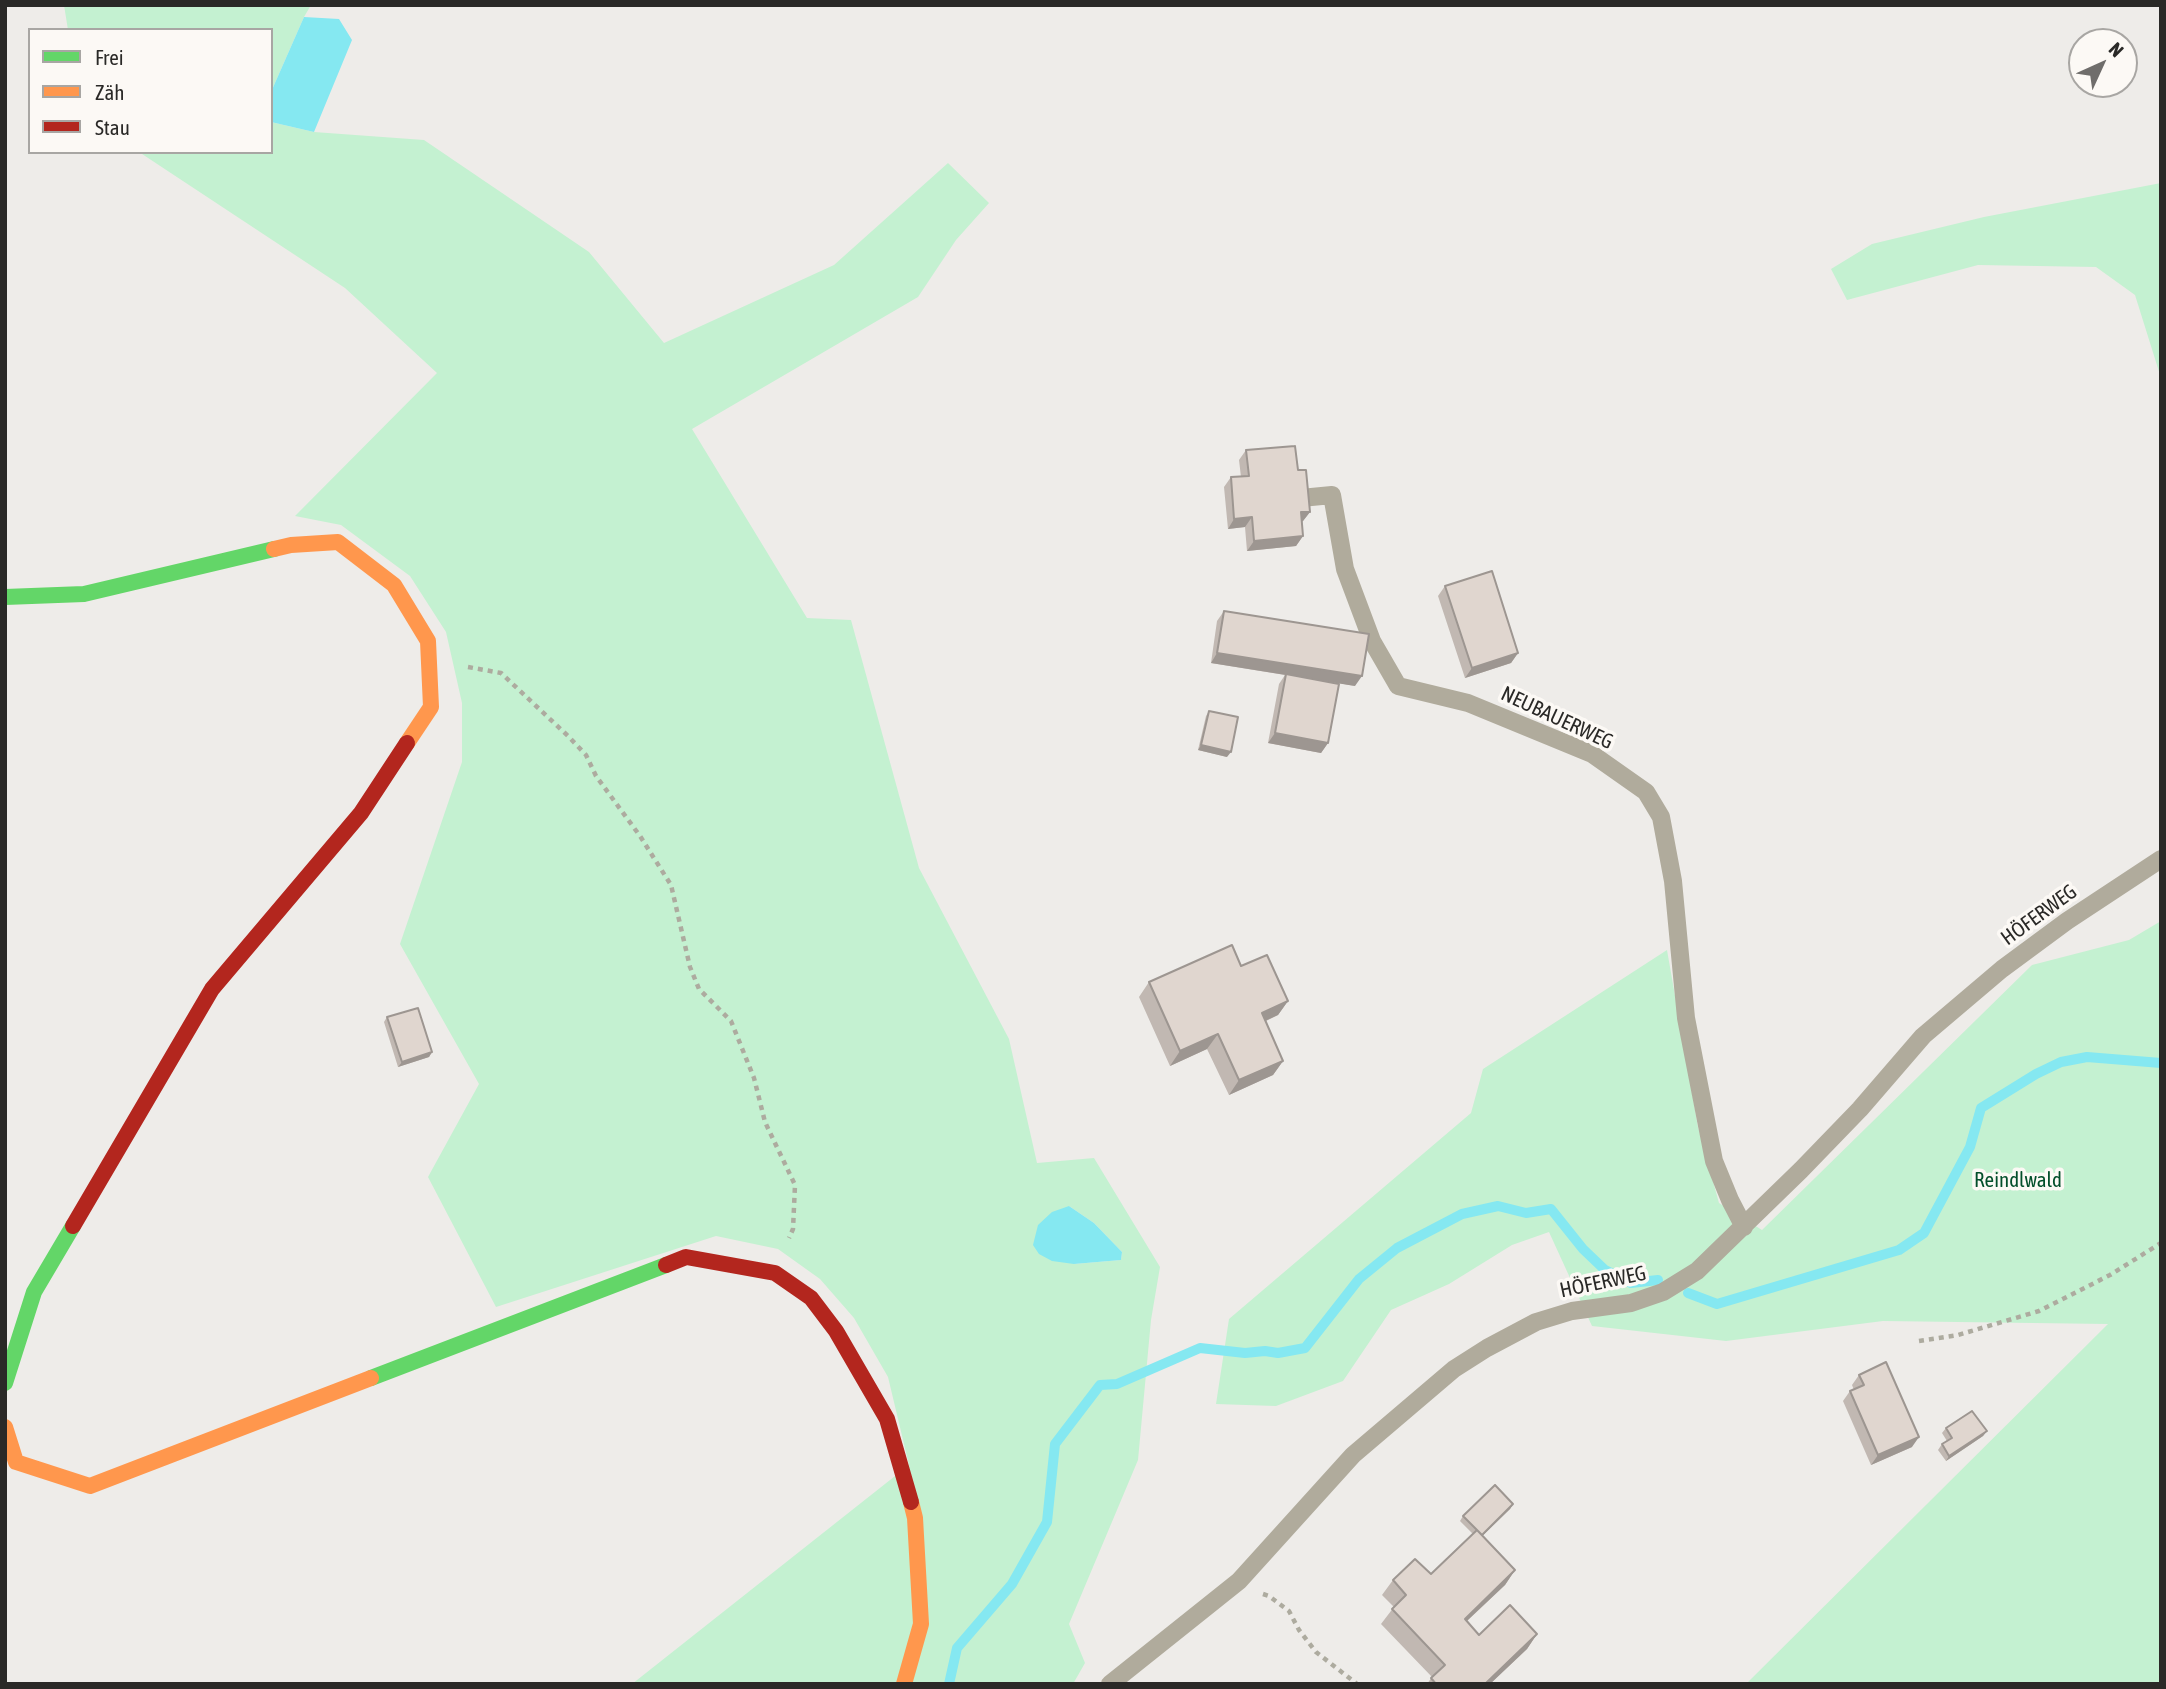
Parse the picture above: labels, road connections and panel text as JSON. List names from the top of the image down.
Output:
{
  "streets": {
    "lane": ["NEUBAUERWEG", "HÖFERWEG"]
  },
  "crossings": [
    ["NEUBAUERWEG", "HÖFERWEG"]
  ],
  "parks": ["Reindlwald"],
  "legend": ["Frei", "Zäh", "Stau"],
  "north": "top right"
}
